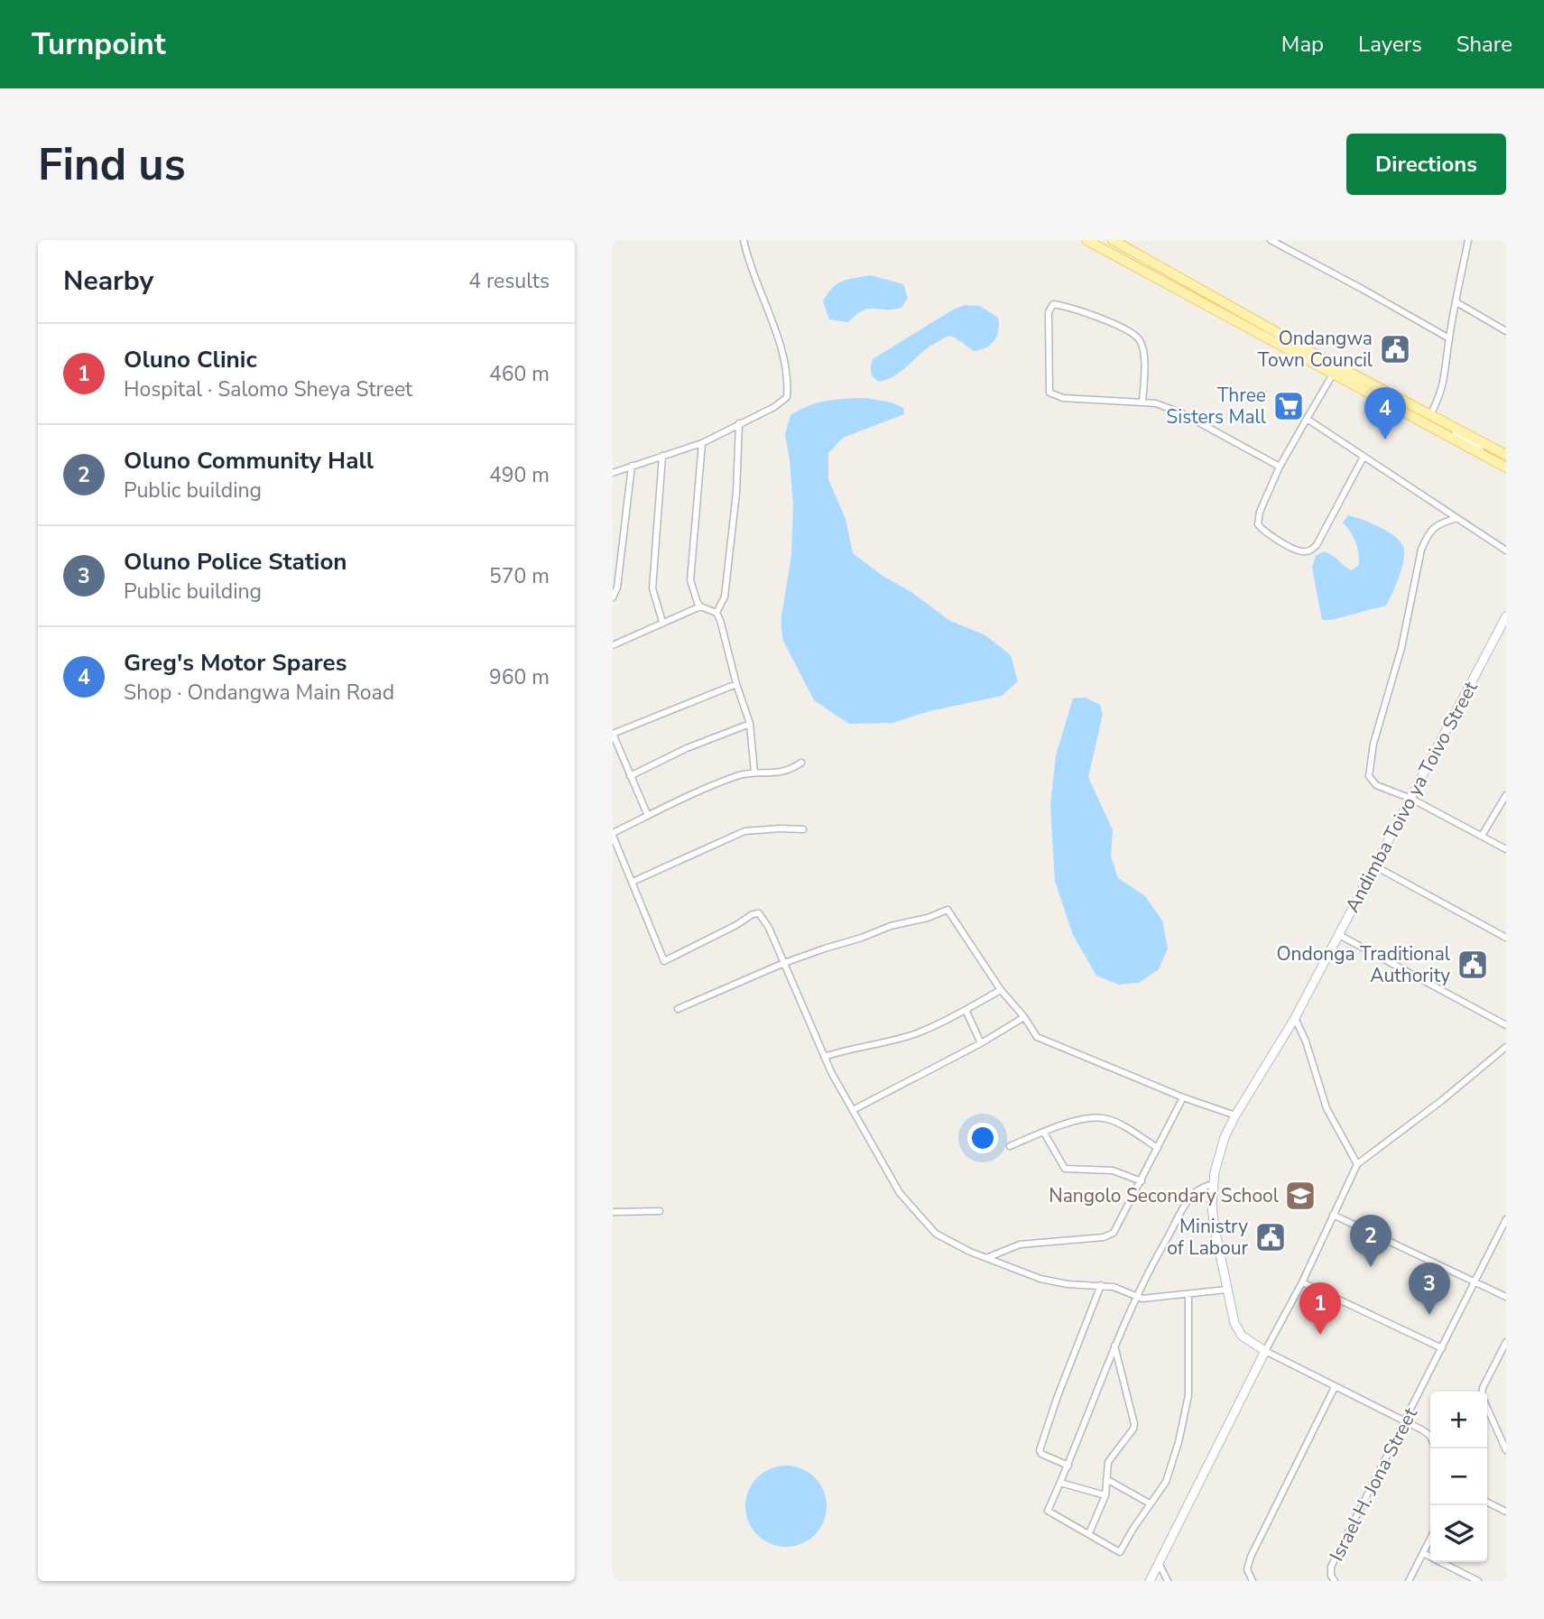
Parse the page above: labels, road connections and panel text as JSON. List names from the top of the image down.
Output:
{
  "streets": {
    "street": ["Andimba Toivo ya Toivo Street", "Israel H. Jona Street"]
  },
  "places": {
    "public building": ["Ondangwa Town Council", "Ondonga Traditional Authority", "Ministry of Labour"],
    "supermarket": ["Three Sisters Mall"],
    "school or university": ["Nangolo Secondary School"]
  },
  "page": {
    "header": "Turnpoint",
    "nav": ["Map", "Layers", "Share"],
    "buttons": "Directions",
    "title": "Find us",
    "heading": ["Nearby", "4 results"],
    "list": [
      {
        "mark": "1",
        "name": "Oluno Clinic",
        "note": "Hospital · Salomo Sheya Street",
        "value": "460 m"
      },
      {
        "mark": "2",
        "name": "Oluno Community Hall",
        "note": "Public building",
        "value": "490 m"
      },
      {
        "mark": "3",
        "name": "Oluno Police Station",
        "note": "Public building",
        "value": "570 m"
      },
      {
        "mark": "4",
        "name": "Greg's Motor Spares",
        "note": "Shop · Ondangwa Main Road",
        "value": "960 m"
      }
    ],
    "pins": [
      "4",
      "2",
      "3",
      "1"
    ],
    "map_buttons": ["+", "−"]
  }
}
